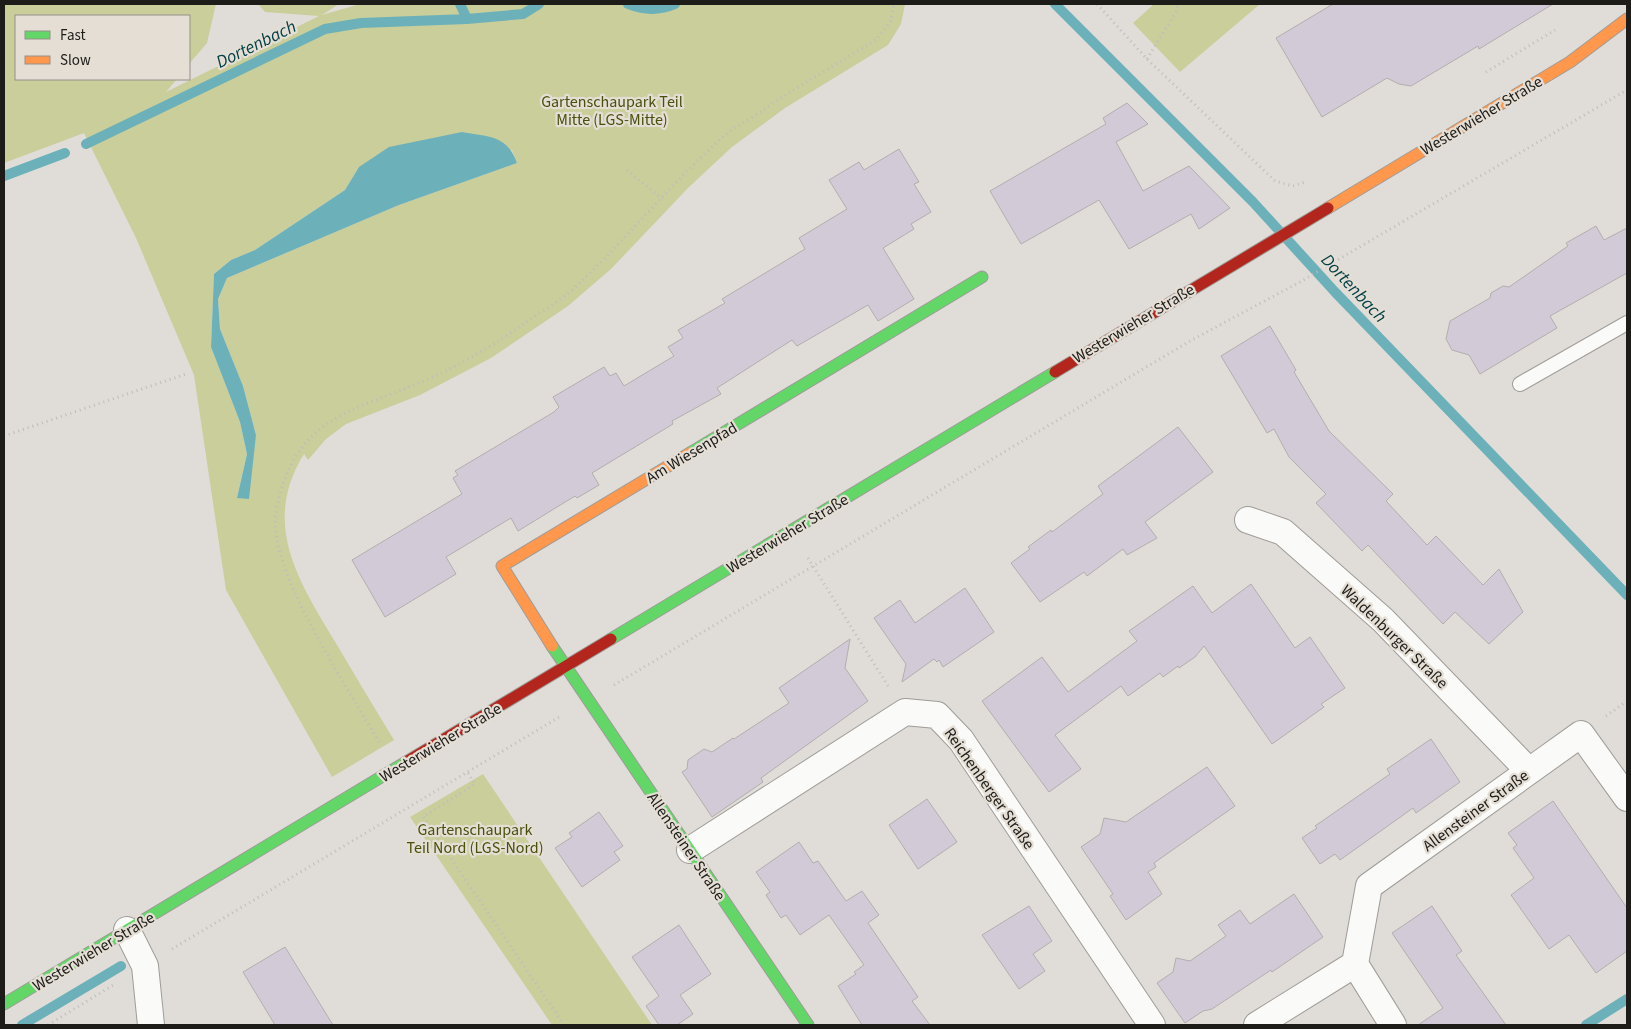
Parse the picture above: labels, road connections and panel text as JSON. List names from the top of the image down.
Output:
{
  "streets": {
    "main road": ["Westerwieher Straße", "Am Wiesenpfad", "Allensteiner Straße"],
    "street": ["Waldenburger Straße", "Reichenberger Straße"]
  },
  "crossings": [
    ["Westerwieher Straße", "Am Wiesenpfad"],
    ["Westerwieher Straße", "Allensteiner Straße"],
    ["Am Wiesenpfad", "Allensteiner Straße"],
    ["Waldenburger Straße", "Allensteiner Straße"]
  ],
  "water": ["Dortenbach"],
  "parks": ["Gartenschaupark Teil Mitte (LGS-Mitte)", "Gartenschaupark Teil Nord (LGS-Nord)"],
  "legend": ["Fast", "Slow"]
}
